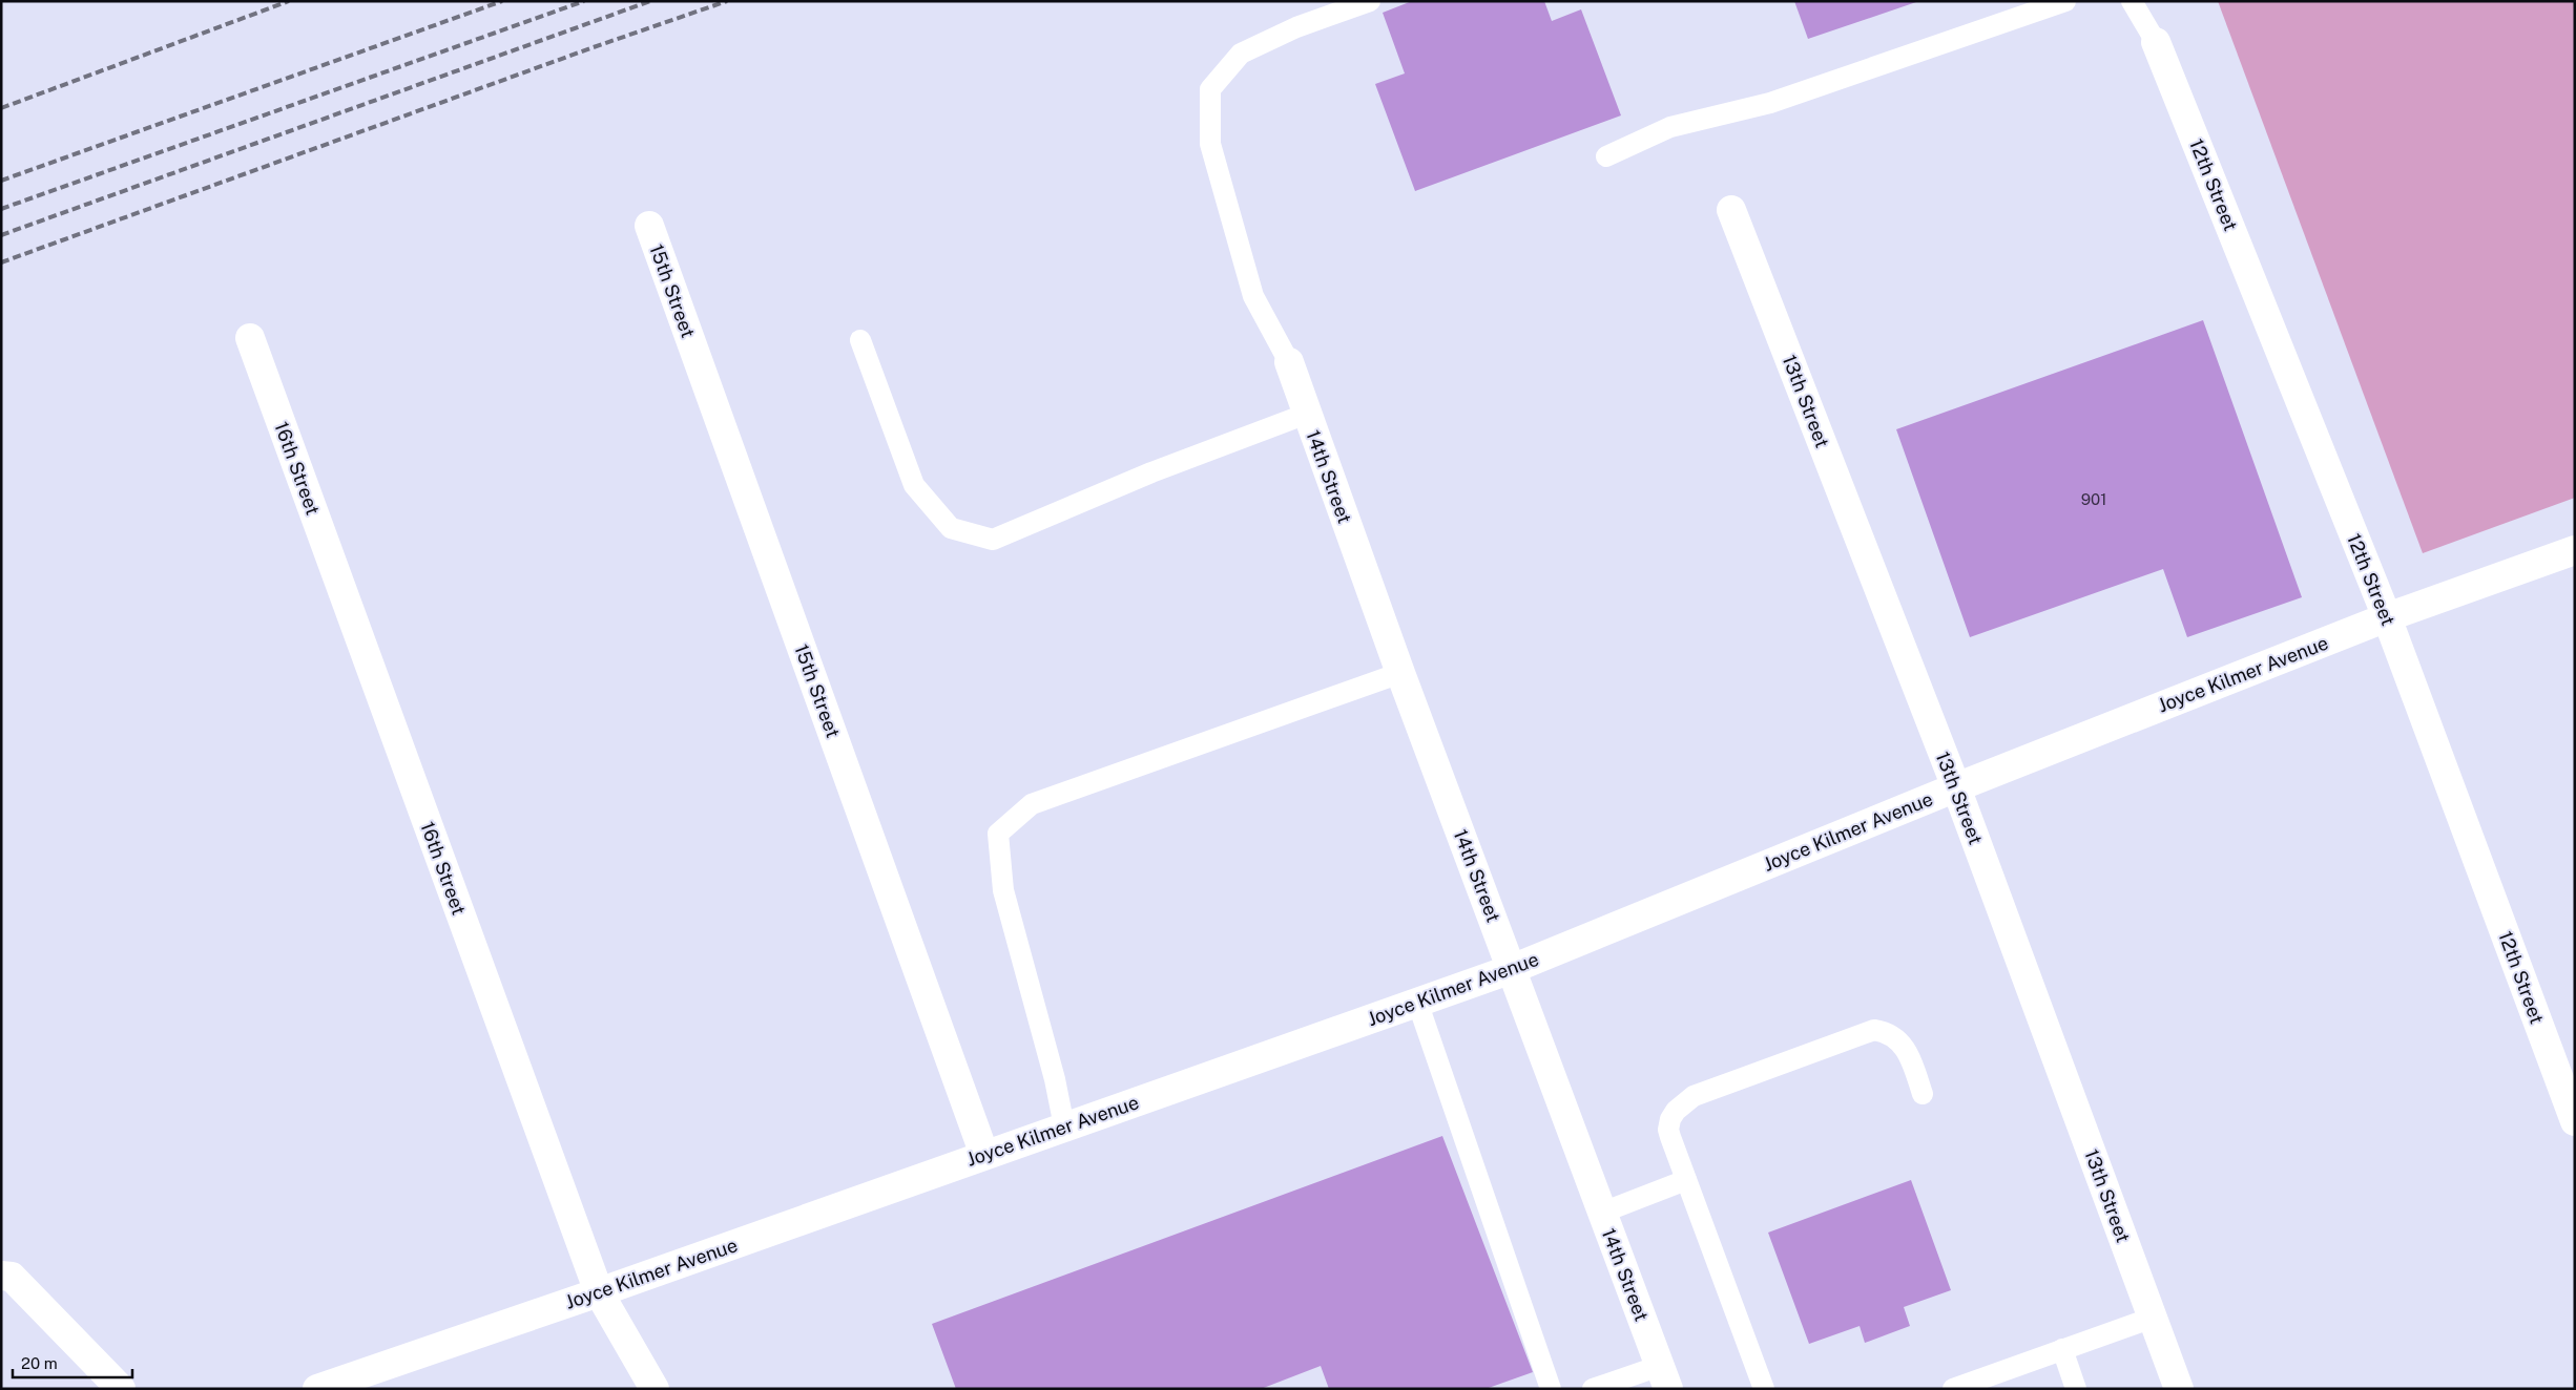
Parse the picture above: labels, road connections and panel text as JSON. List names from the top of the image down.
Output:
{
  "streets": {
    "street": [
      "12th Street",
      "15th Street",
      "13th Street",
      "16th Street",
      "14th Street",
      "Joyce Kilmer Avenue"
    ]
  },
  "crossings": [
    ["12th Street", "Joyce Kilmer Avenue"],
    ["15th Street", "Joyce Kilmer Avenue"],
    ["13th Street", "Joyce Kilmer Avenue"],
    ["16th Street", "Joyce Kilmer Avenue"],
    ["14th Street", "Joyce Kilmer Avenue"]
  ],
  "house_numbers": ["901"],
  "scale_bar": "20 m"
}
